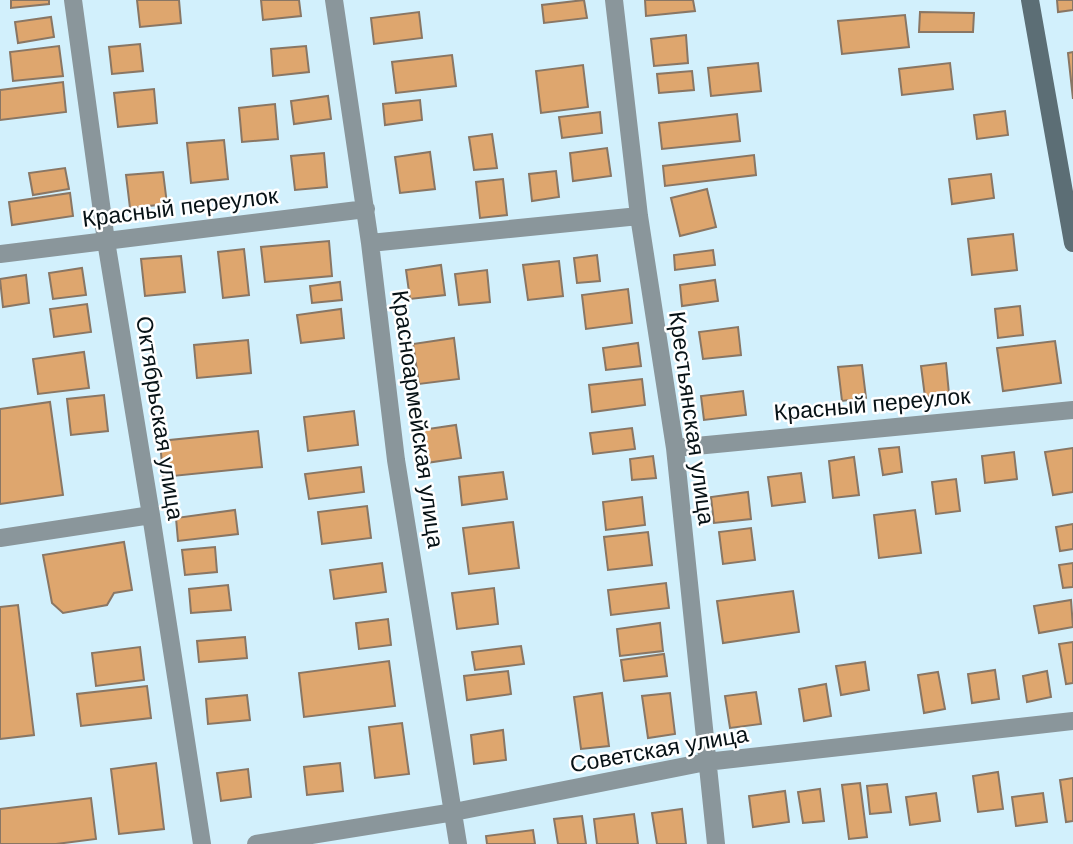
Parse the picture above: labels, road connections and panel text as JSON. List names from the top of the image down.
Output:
{
  "streets": {
    "street": [
      "Красный переулок",
      "Октябрьская улица",
      "Крестьянская улица",
      "Красноармейская улица",
      "Советская улица"
    ]
  },
  "crossings": [
    ["Красный переулок", "Октябрьская улица"],
    ["Красный переулок", "Крестьянская улица"],
    ["Красный переулок", "Красноармейская улица"],
    ["Крестьянская улица", "Советская улица"],
    ["Красноармейская улица", "Советская улица"]
  ]
}
